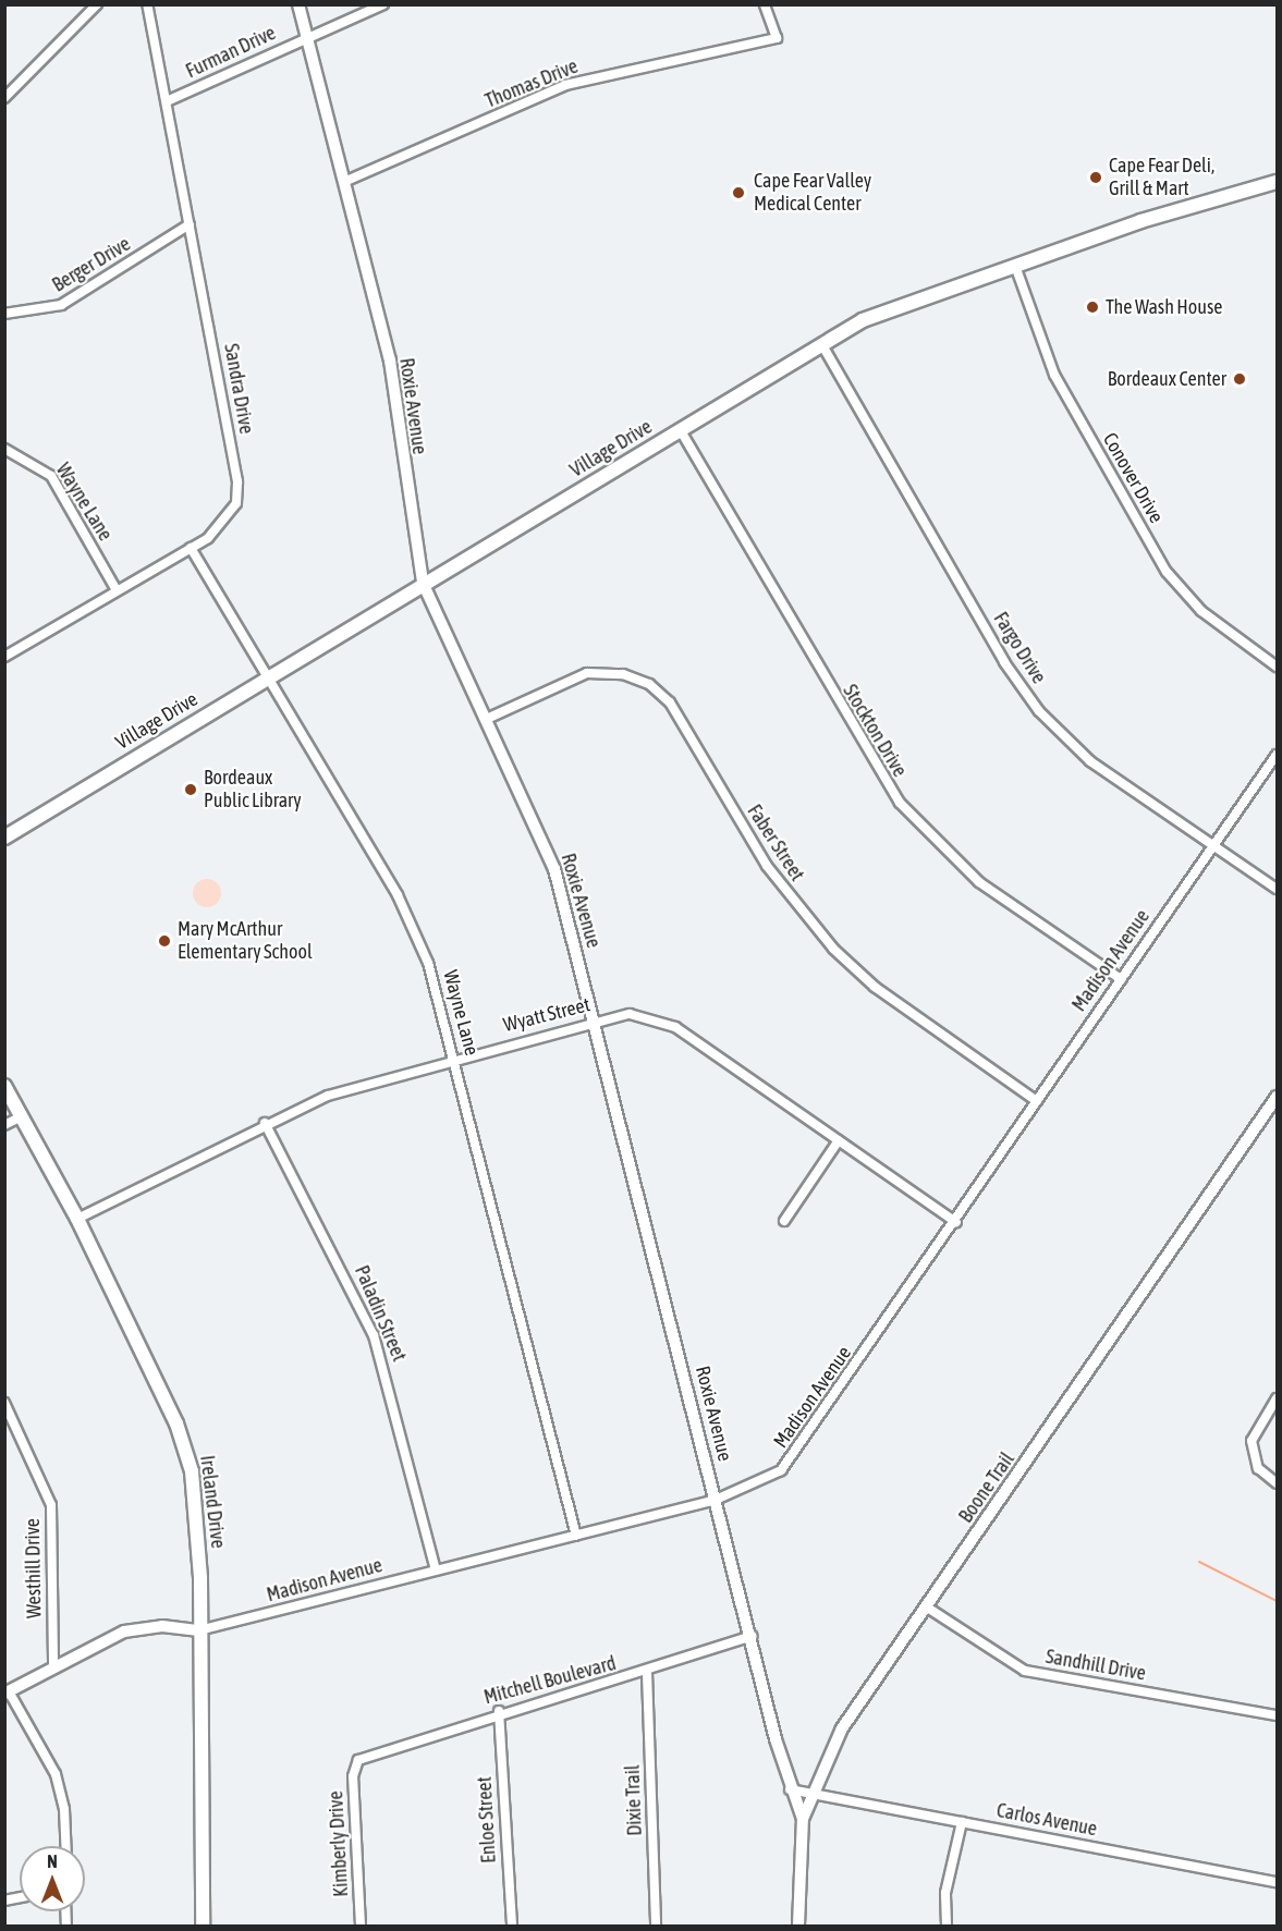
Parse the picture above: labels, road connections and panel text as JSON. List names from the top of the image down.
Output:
{
  "streets": {
    "main road": ["Village Drive", "Ireland Drive"],
    "street": [
      "Furman Drive",
      "Thomas Drive",
      "Berger Drive",
      "Sandra Drive",
      "Roxie Avenue",
      "Conover Drive",
      "Wayne Lane",
      "Fargo Drive",
      "Stockton Drive",
      "Faber Street",
      "Madison Avenue",
      "Wyatt Street",
      "Paladin Street",
      "Boone Trail",
      "Westhill Drive",
      "Sandhill Drive",
      "Mitchell Boulevard",
      "Dixie Trail",
      "Enloe Street",
      "Carlos Avenue",
      "Kimberly Drive"
    ]
  },
  "crossings": [
    ["Furman Drive", "Sandra Drive"],
    ["Furman Drive", "Roxie Avenue"],
    ["Thomas Drive", "Roxie Avenue"],
    ["Berger Drive", "Sandra Drive"],
    ["Sandra Drive", "Wayne Lane"],
    ["Roxie Avenue", "Village Drive"],
    ["Roxie Avenue", "Faber Street"],
    ["Roxie Avenue", "Madison Avenue"],
    ["Roxie Avenue", "Wyatt Street"],
    ["Roxie Avenue", "Boone Trail"],
    ["Roxie Avenue", "Mitchell Boulevard"],
    ["Roxie Avenue", "Carlos Avenue"],
    ["Village Drive", "Conover Drive"],
    ["Village Drive", "Wayne Lane"],
    ["Village Drive", "Fargo Drive"],
    ["Village Drive", "Stockton Drive"],
    ["Wayne Lane", "Madison Avenue"],
    ["Wayne Lane", "Wyatt Street"],
    ["Fargo Drive", "Madison Avenue"],
    ["Stockton Drive", "Madison Avenue"],
    ["Faber Street", "Madison Avenue"],
    ["Madison Avenue", "Wyatt Street"],
    ["Madison Avenue", "Paladin Street"],
    ["Madison Avenue", "Ireland Drive"],
    ["Wyatt Street", "Paladin Street"],
    ["Wyatt Street", "Ireland Drive"],
    ["Boone Trail", "Sandhill Drive"],
    ["Boone Trail", "Carlos Avenue"],
    ["Mitchell Boulevard", "Dixie Trail"],
    ["Mitchell Boulevard", "Enloe Street"],
    ["Mitchell Boulevard", "Kimberly Drive"]
  ],
  "places": [
    "Cape Fear Deli, Grill & Mart",
    "Cape Fear Valley Medical Center",
    "The Wash House",
    "Bordeaux Center",
    "Bordeaux Public Library",
    "Mary McArthur Elementary School"
  ],
  "north": "top"
}
